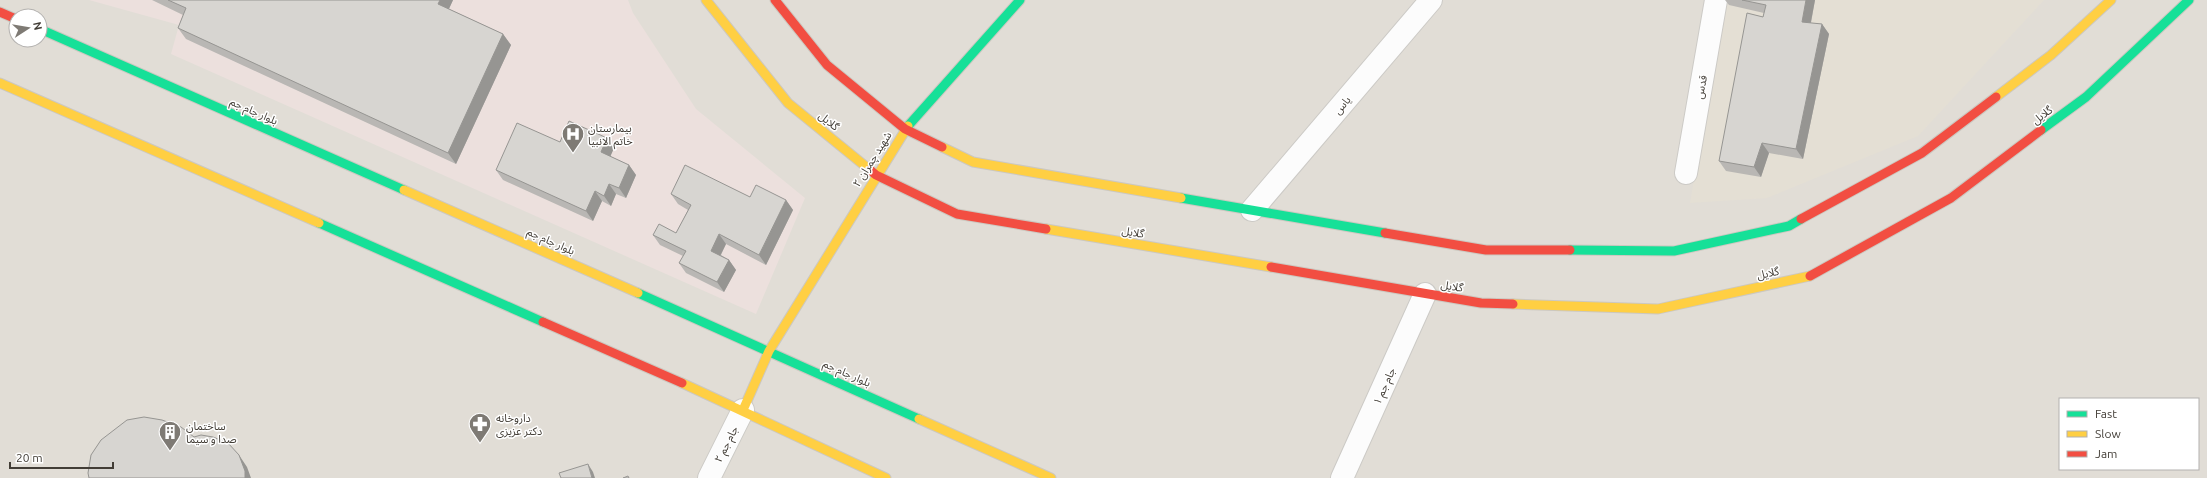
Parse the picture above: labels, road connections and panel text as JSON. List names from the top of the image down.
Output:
{
  "streets": {
    "street": [
      "قدس",
      "یاس",
      "بلوار جام جم",
      "گلایل",
      "شهید چمران ۲",
      "جام جم ۱",
      "جام جم ۲"
    ]
  },
  "crossings": [
    ["بلوار جام جم", "شهید چمران ۲"],
    ["گلایل", "شهید چمران ۲"],
    ["گلایل", "جام جم ۱"],
    ["شهید چمران ۲", "جام جم ۲"]
  ],
  "places": {
    "hospital": ["بیمارستان خاتم الانبیا"],
    "pharmacy": ["داروخانه دکتر عزیزی"],
    "building": ["ساختمان صدا و سیما"]
  },
  "legend": ["Fast", "Slow", "Jam"],
  "scale_bar": "20 m",
  "north": "right"
}
